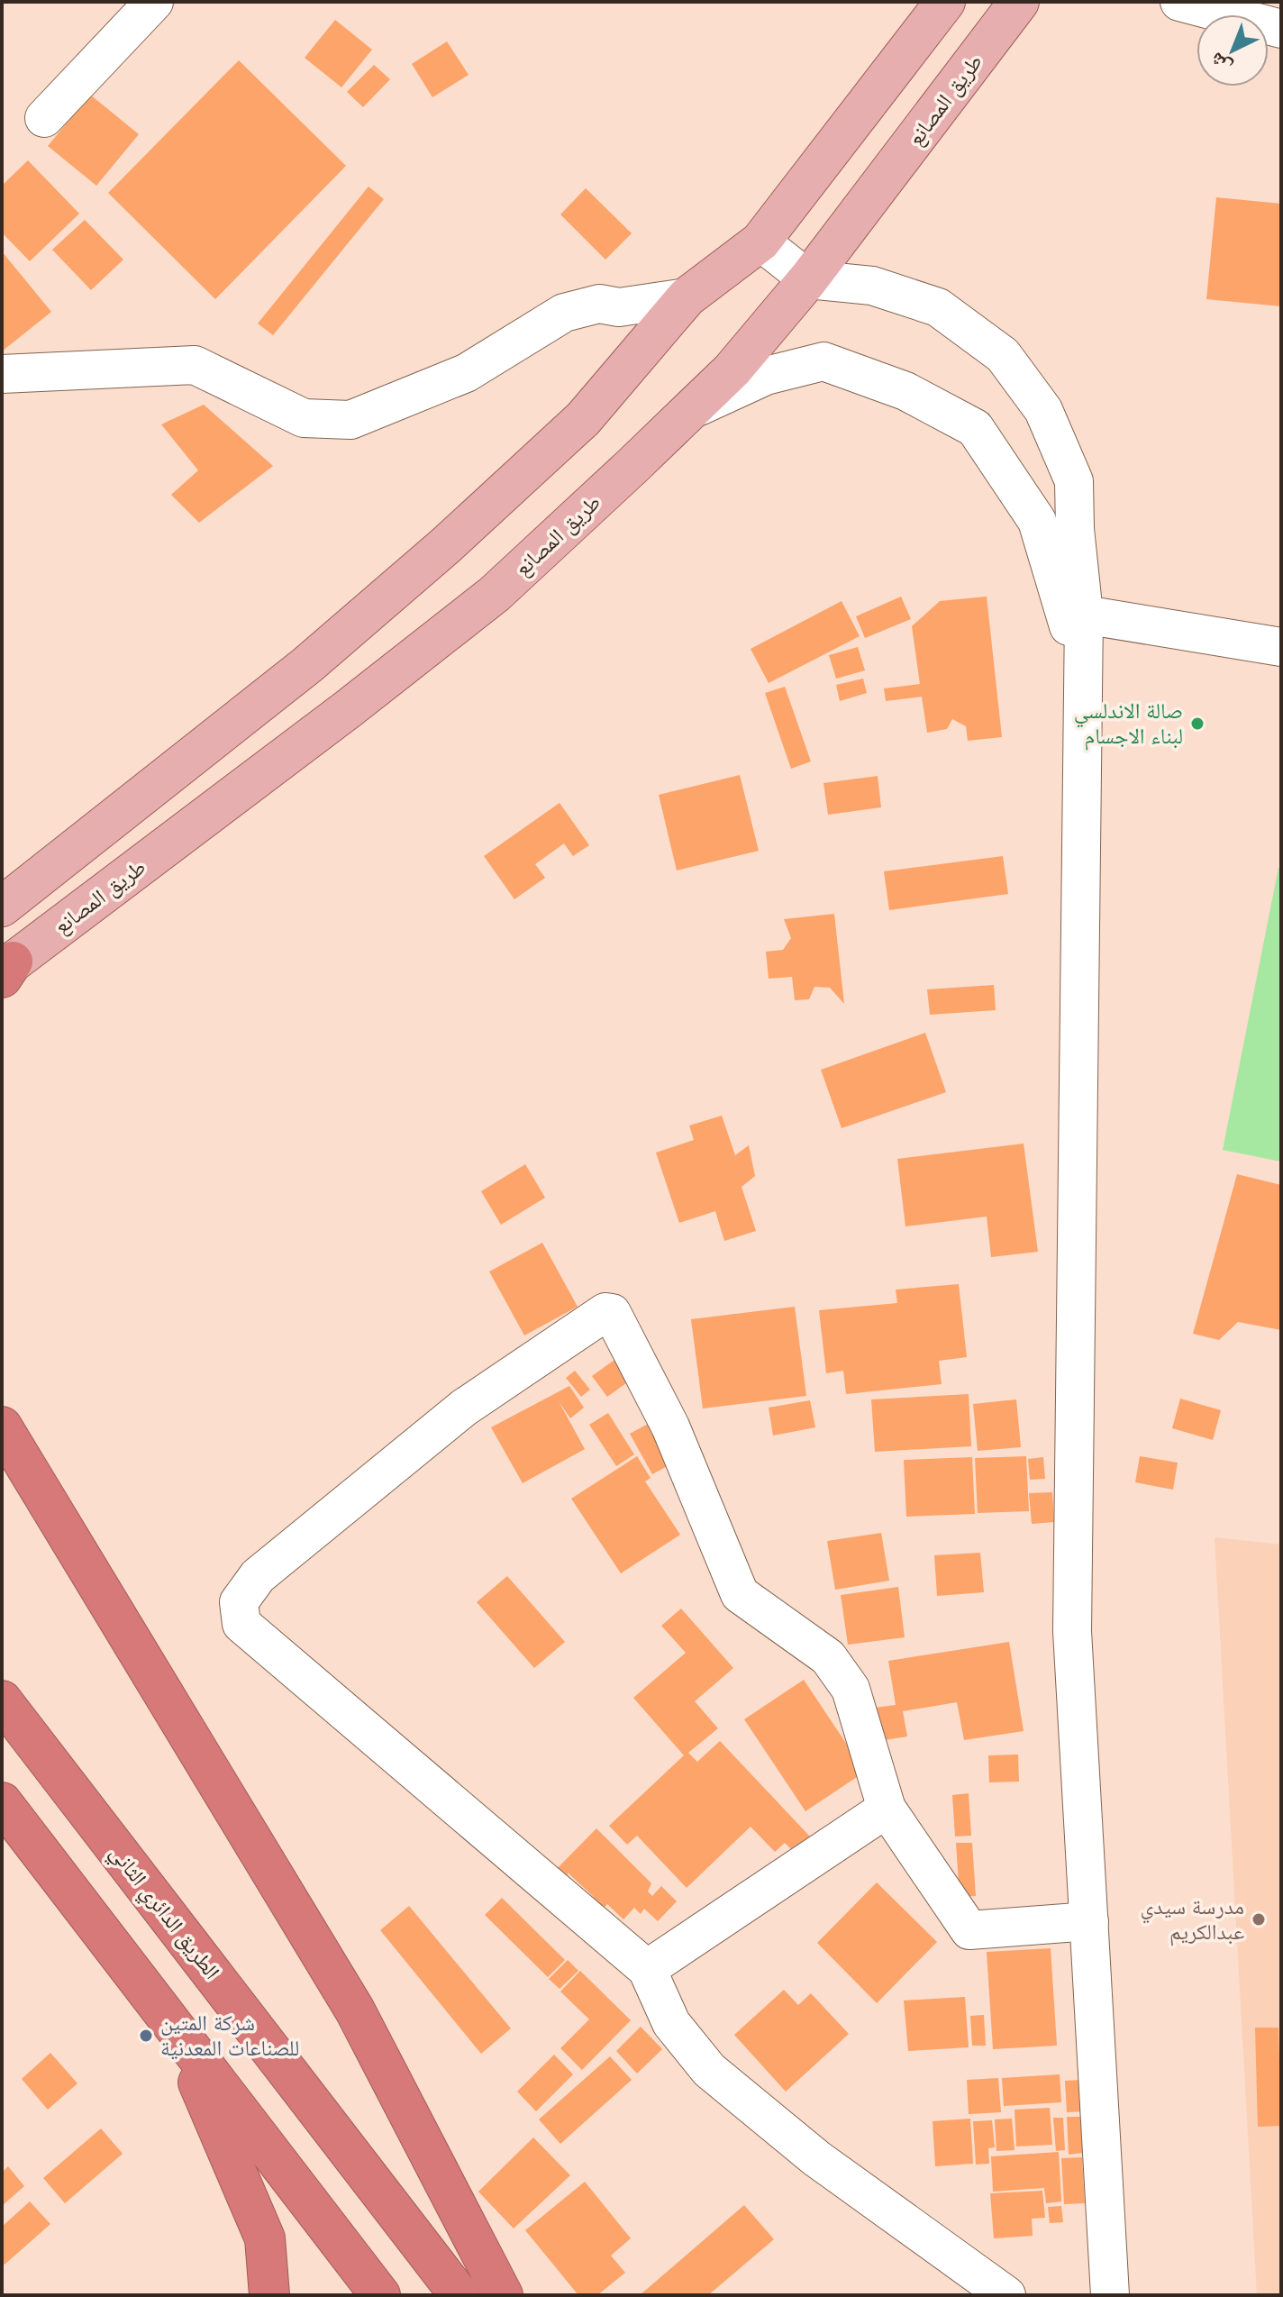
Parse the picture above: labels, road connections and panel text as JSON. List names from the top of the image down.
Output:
{
  "streets": {
    "highway": ["الطريق الدائري الثاني"],
    "main road": ["طريق المصانع"]
  },
  "places": ["صالة الاندلسي لبناء الاجسام", "مدرسة سيدي عبدالكريم", "شركة المتين للصناعات المعدنية"],
  "north": "bottom left"
}
